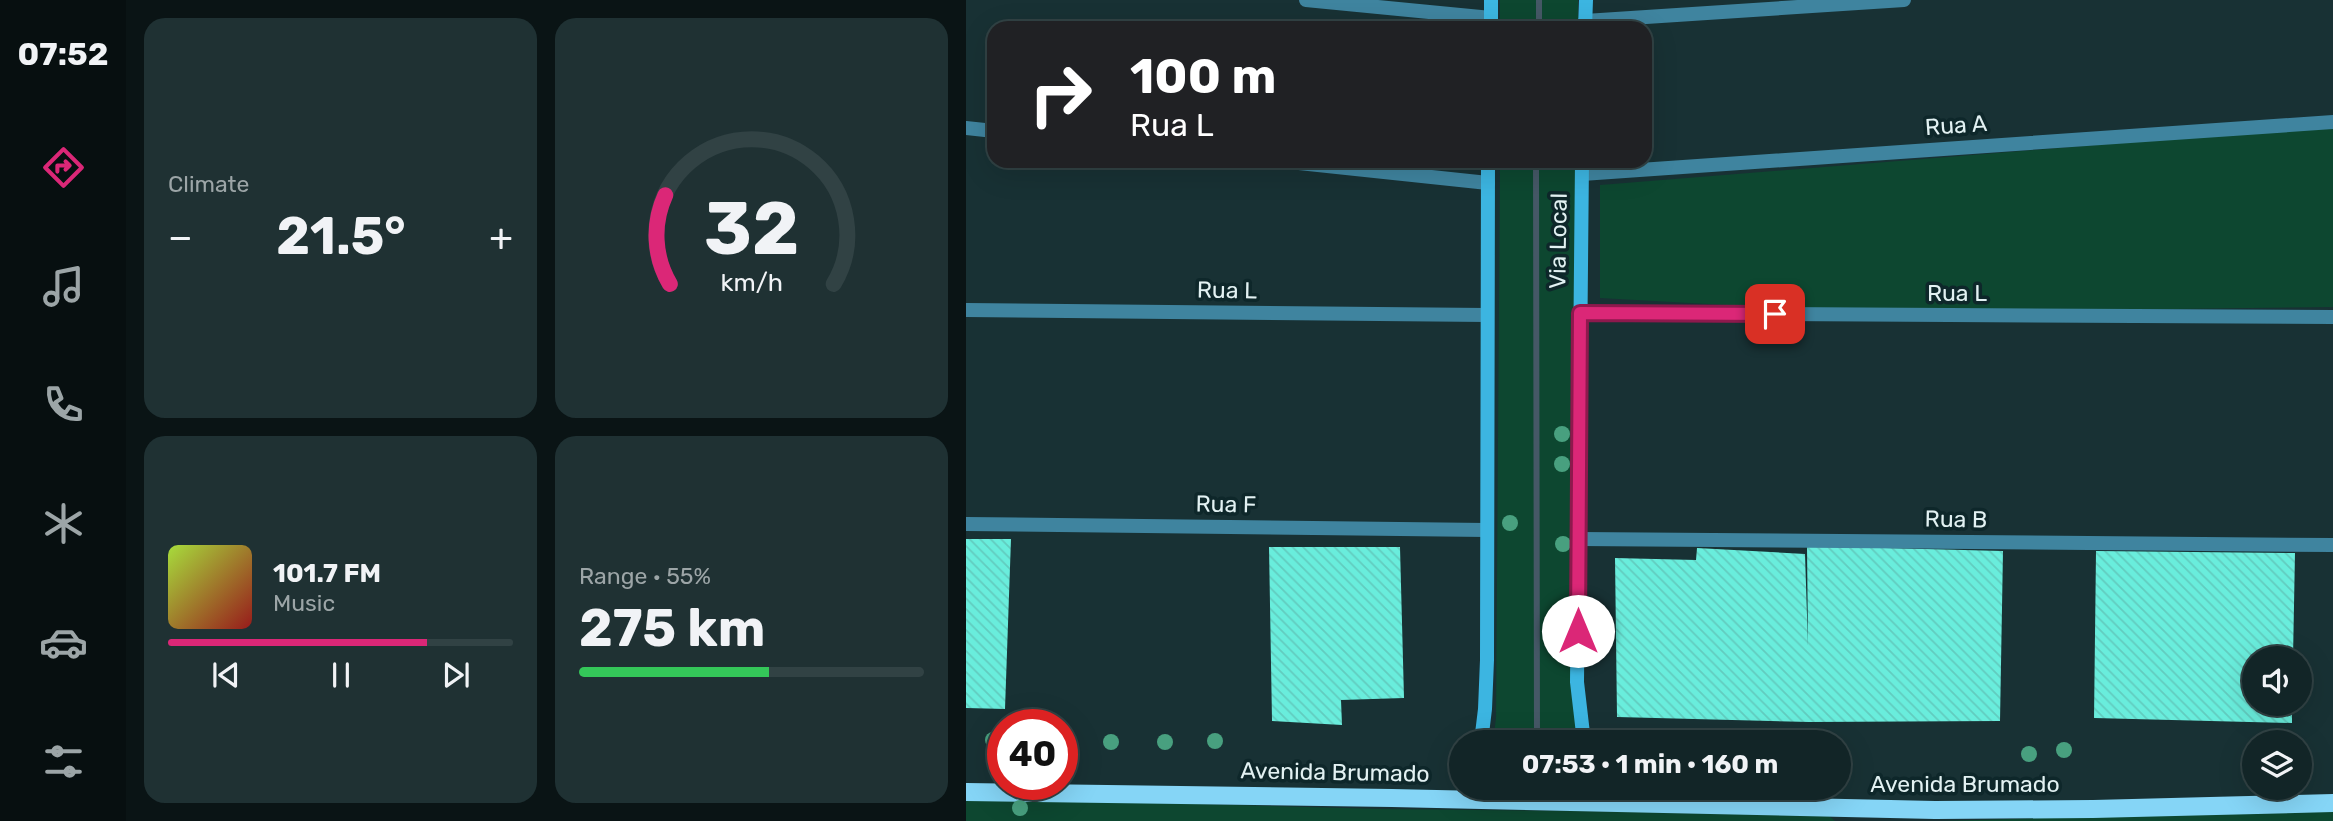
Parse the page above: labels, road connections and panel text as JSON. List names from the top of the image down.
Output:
{
  "streets": {
    "main road": ["Avenida Brumado"],
    "street": [
      "Rua A",
      "Via Local",
      "Rua L",
      "Rua F",
      "Rua B"
    ]
  },
  "crossings": [
    ["Via Local", "Rua L"],
    ["Via Local", "Rua B"]
  ],
  "page": {
    "tabs": "07:52",
    "tile": [
      "Climate",
      ["Range · 55%", "275 km"]
    ],
    "turn": ["100 m", "Rua L"],
    "heat": ["−", "21.5°", "+"],
    "song": ["101.7 FM", "Music"],
    "limit": "40",
    "trip": "07:53 · 1 min · 160 m",
    "gauge": ["32", "km/h"]
  }
}
